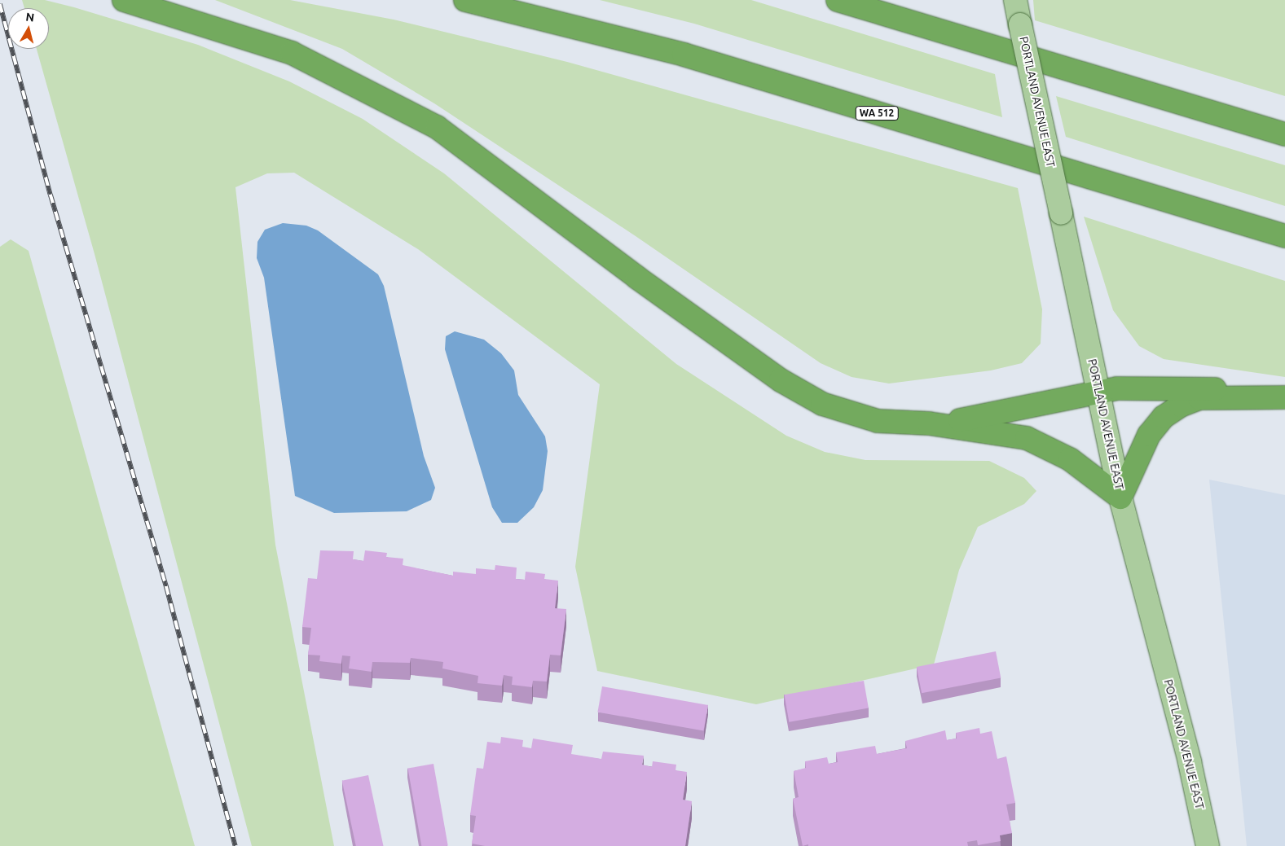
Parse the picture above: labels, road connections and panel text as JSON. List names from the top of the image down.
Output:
{
  "streets": {
    "highway": ["WA 512"],
    "main road": ["PORTLAND AVENUE EAST"]
  },
  "north": "top"
}
